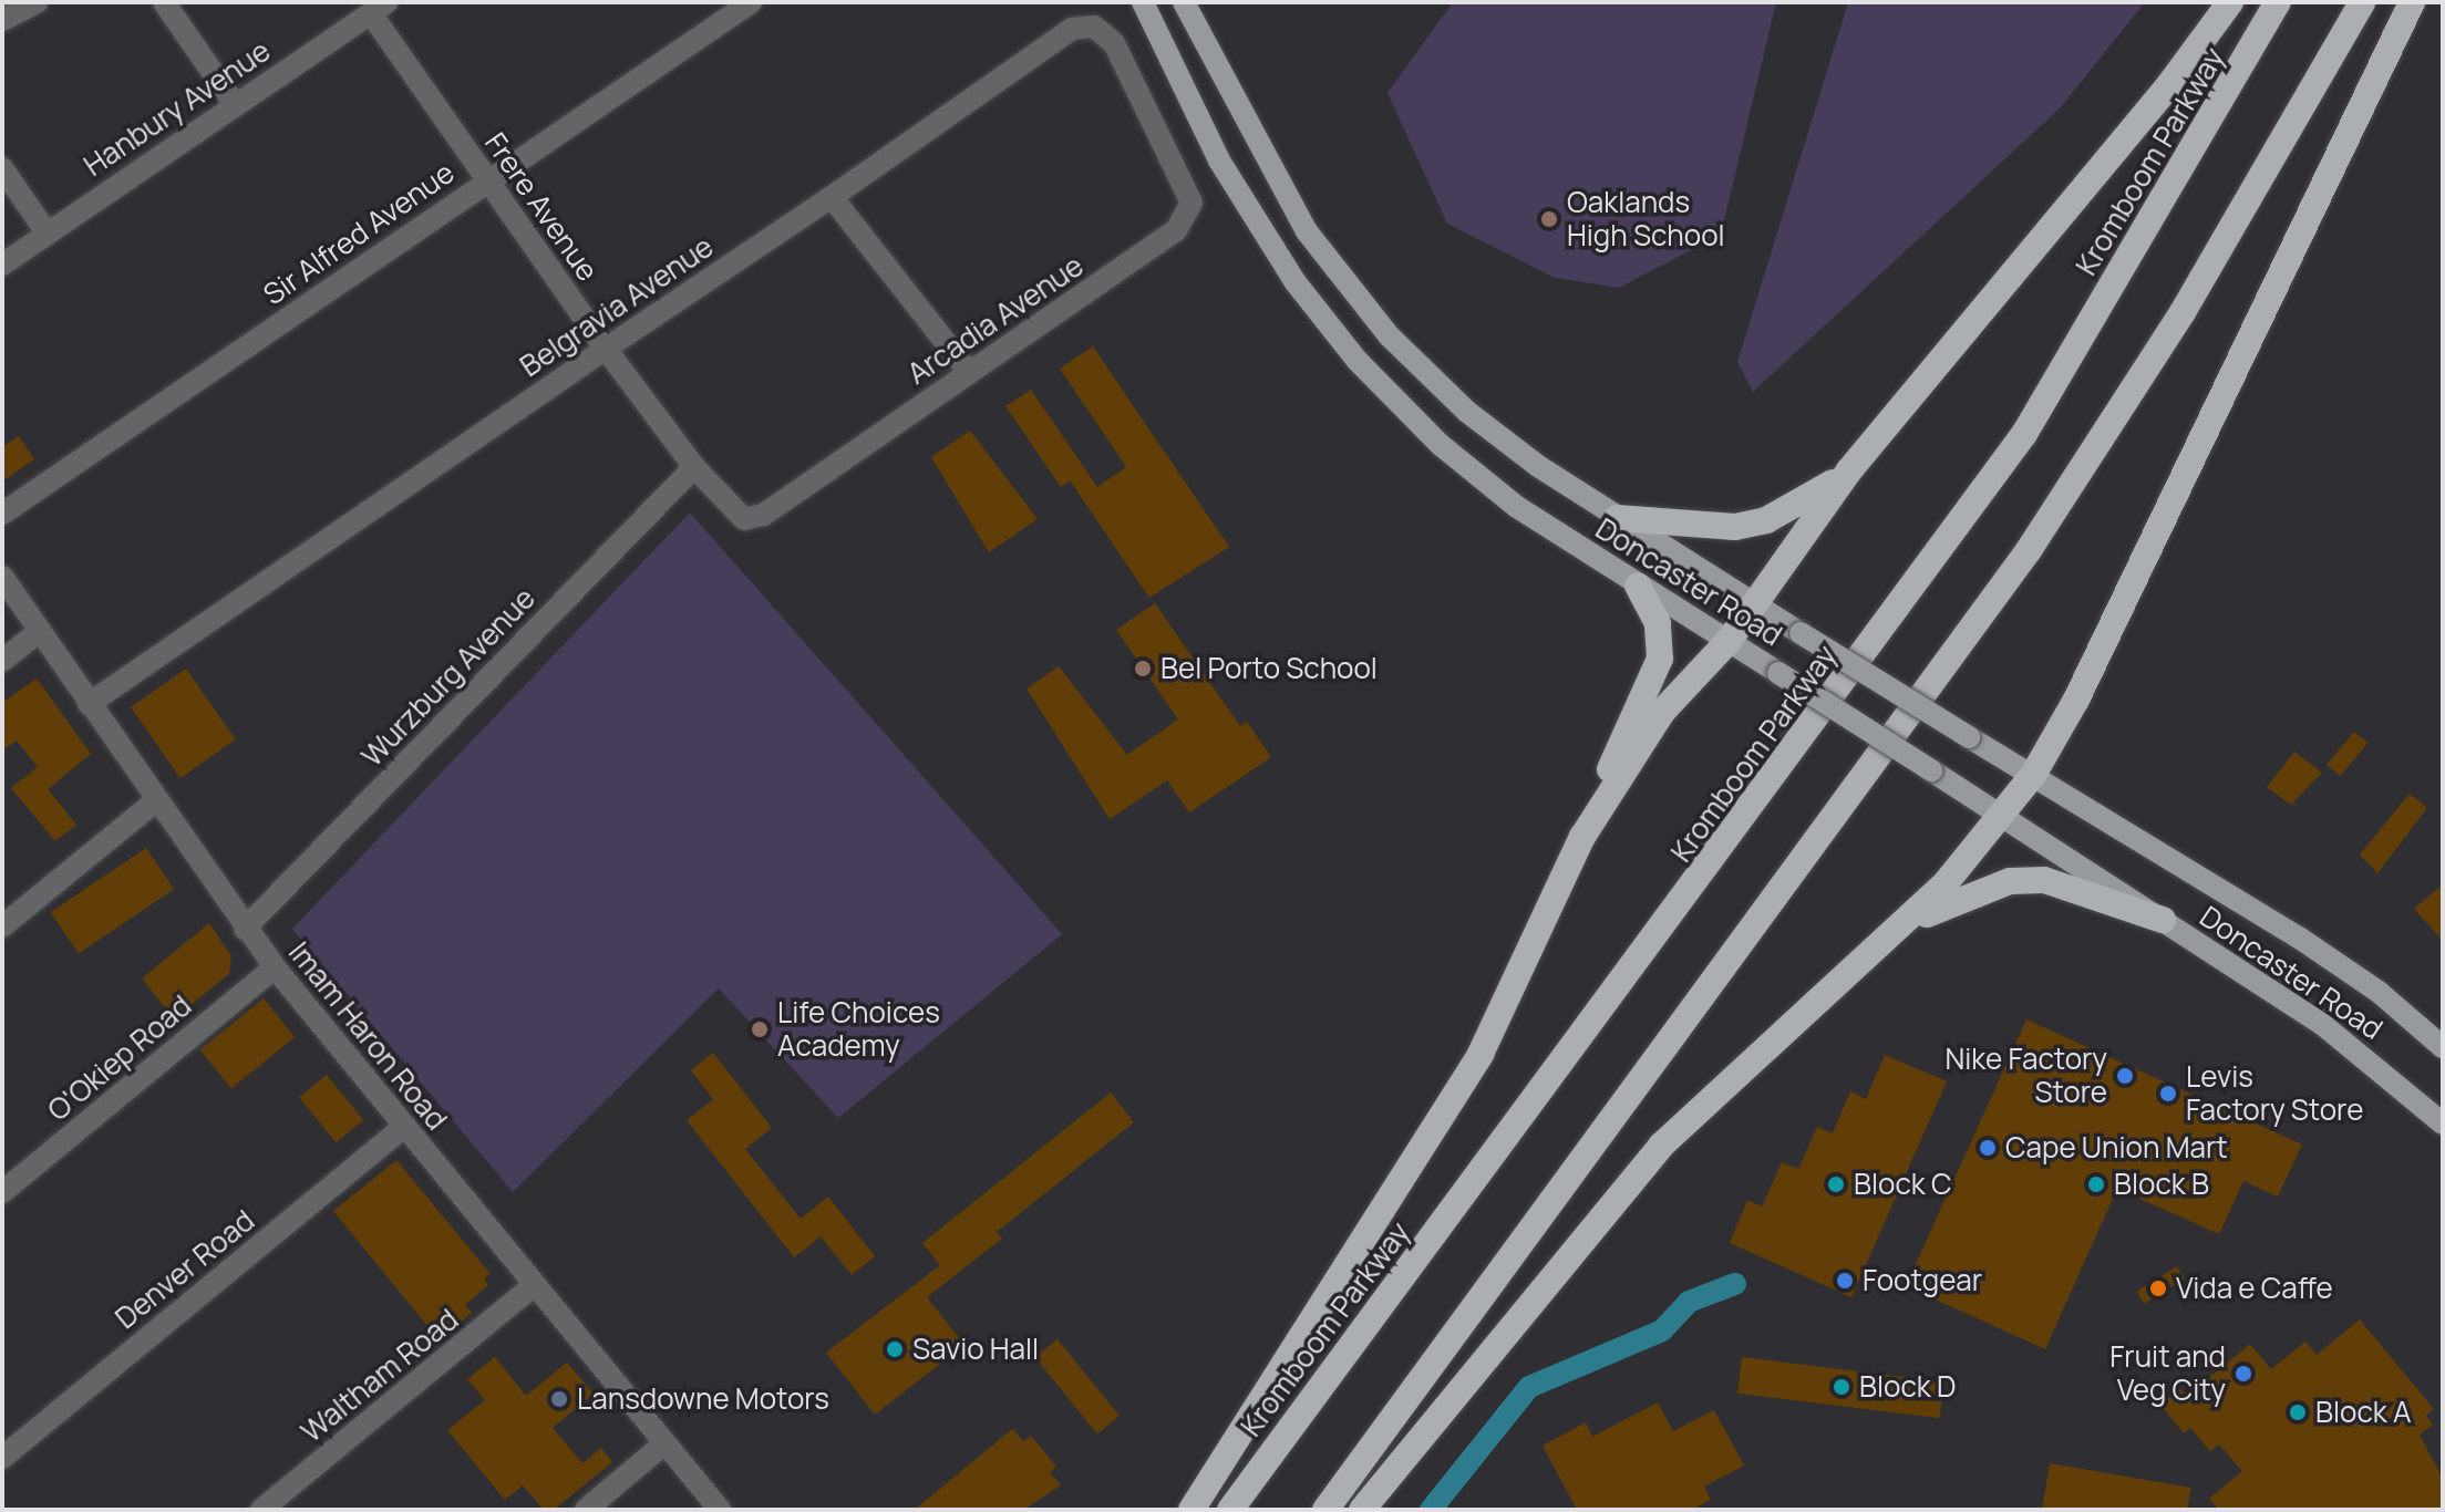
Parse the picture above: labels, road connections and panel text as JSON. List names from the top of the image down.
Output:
{
  "streets": {
    "highway": ["Kromboom Parkway"],
    "main road": ["Doncaster Road"],
    "street": [
      "Hanbury Avenue",
      "Frere Avenue",
      "Sir Alfred Avenue",
      "Belgravia Avenue",
      "Arcadia Avenue",
      "Wurzburg Avenue",
      "Imam Haron Road",
      "O'Okiep Road",
      "Denver Road",
      "Waltham Road"
    ]
  },
  "crossings": [
    ["Hanbury Avenue", "Frere Avenue"],
    ["Frere Avenue", "Sir Alfred Avenue"],
    ["Frere Avenue", "Belgravia Avenue"],
    ["Frere Avenue", "Arcadia Avenue"],
    ["Frere Avenue", "Wurzburg Avenue"],
    ["Belgravia Avenue", "Arcadia Avenue"],
    ["Belgravia Avenue", "Imam Haron Road"],
    ["Wurzburg Avenue", "Imam Haron Road"],
    ["Imam Haron Road", "O'Okiep Road"],
    ["Imam Haron Road", "Denver Road"],
    ["Imam Haron Road", "Waltham Road"]
  ],
  "places": [
    "Oaklands High School",
    "Bel Porto School",
    "Life Choices Academy",
    "Nike Factory Store",
    "Levis Factory Store",
    "Cape Union Mart",
    "Block C",
    "Block B",
    "Footgear",
    "Vida e Caffe",
    "Savio Hall",
    "Fruit and Veg City",
    "Block D",
    "Lansdowne Motors",
    "Block A"
  ]
}
